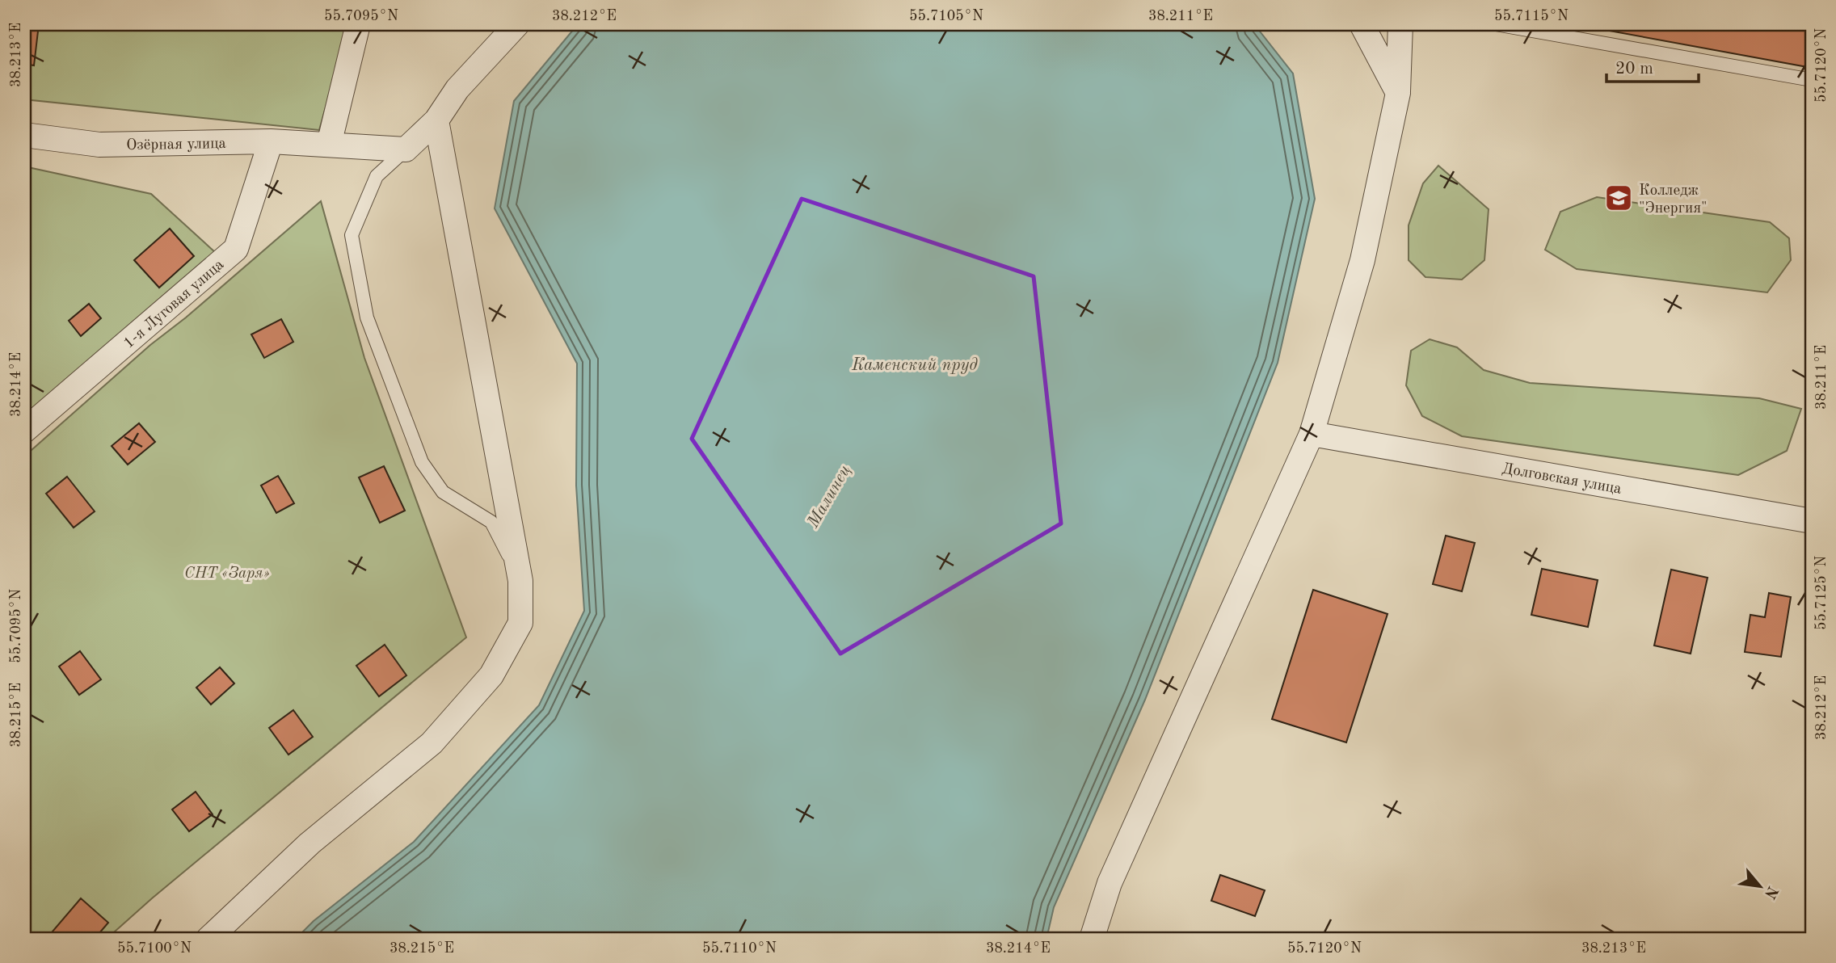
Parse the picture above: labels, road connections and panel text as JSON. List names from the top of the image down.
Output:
{
  "streets": {
    "street": ["Озёрная улица", "1-я Луговая улица", "Долговская улица"]
  },
  "crossings": [
    ["Озёрная улица", "1-я Луговая улица"]
  ],
  "water": ["Каменский пруд", "Малинец"],
  "parks": ["СНТ «Заря»"],
  "places": {
    "school or university": ["Колледж \"Энергия\""]
  },
  "scale_bar": "20 m",
  "north": "bottom right",
  "coordinates": [
    "55.7095°N",
    "38.212°E",
    "55.7105°N",
    "38.211°E",
    "55.7115°N",
    "38.213°E",
    "55.7120°N",
    "38.214°E",
    "55.7125°N",
    "38.215°E",
    "55.7100°N",
    "55.7110°N"
  ]
}
